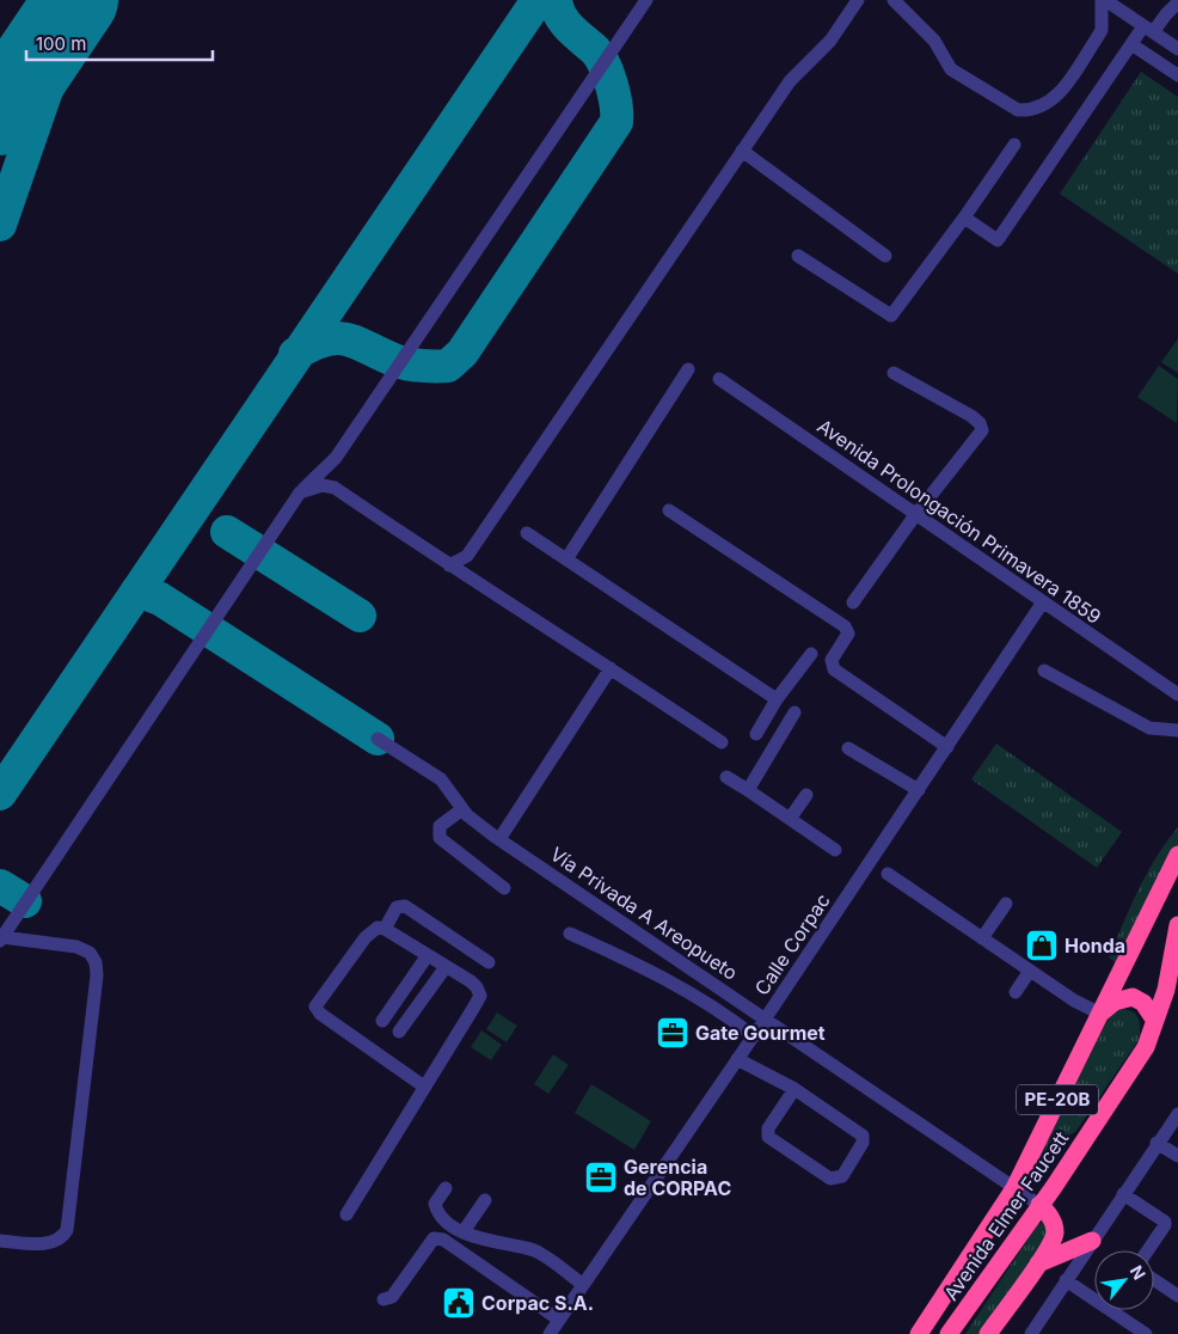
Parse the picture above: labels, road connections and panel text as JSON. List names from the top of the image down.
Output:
{
  "streets": {
    "highway": ["PE-20B", "Avenida Elmer Faucett"],
    "street": ["Avenida Prolongación Primavera 1859", "Vía Privada A Areopueto", "Calle Corpac"]
  },
  "crossings": [
    ["Avenida Prolongación Primavera 1859", "Calle Corpac"],
    ["Vía Privada A Areopueto", "Calle Corpac"],
    ["Vía Privada A Areopueto", "Avenida Elmer Faucett"]
  ],
  "places": {
    "shop": ["Honda"],
    "office": ["Gate Gourmet", "Gerencia de CORPAC"],
    "public building": ["Corpac S.A."]
  },
  "scale_bar": "100 m",
  "north": "top right"
}
